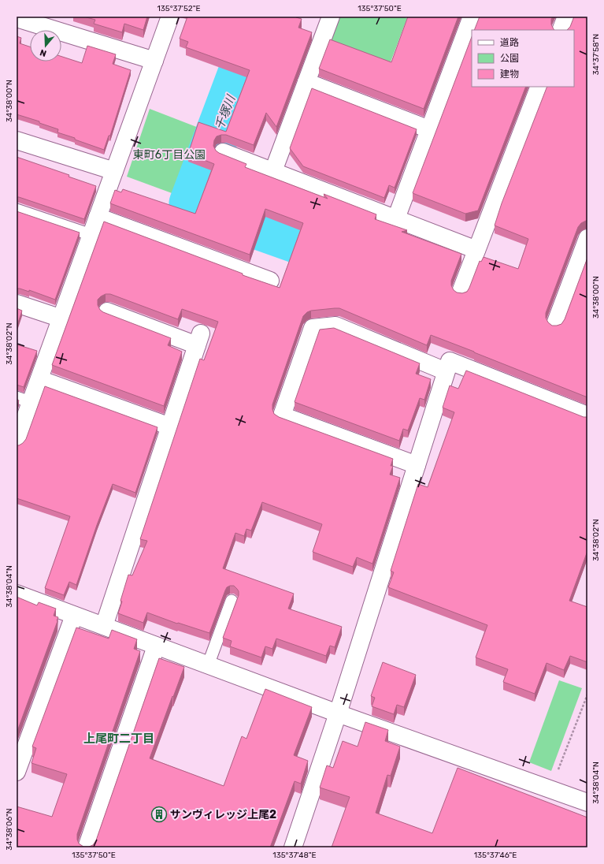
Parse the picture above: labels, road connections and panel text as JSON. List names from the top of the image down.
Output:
{
  "districts": ["上尾町二丁目"],
  "water": ["千塚川"],
  "parks": ["東町6丁目公園"],
  "places": {
    "building": ["サンヴィレッジ上尾2"]
  },
  "legend": ["道路", "公園", "建物"],
  "north": "bottom",
  "coordinates": [
    "135°37'52\"E",
    "135°37'50\"E",
    "34°37'58\"N",
    "34°38'00\"N",
    "34°38'02\"N",
    "34°38'04\"N",
    "34°38'06\"N",
    "135°37'48\"E",
    "135°37'46\"E"
  ]
}
